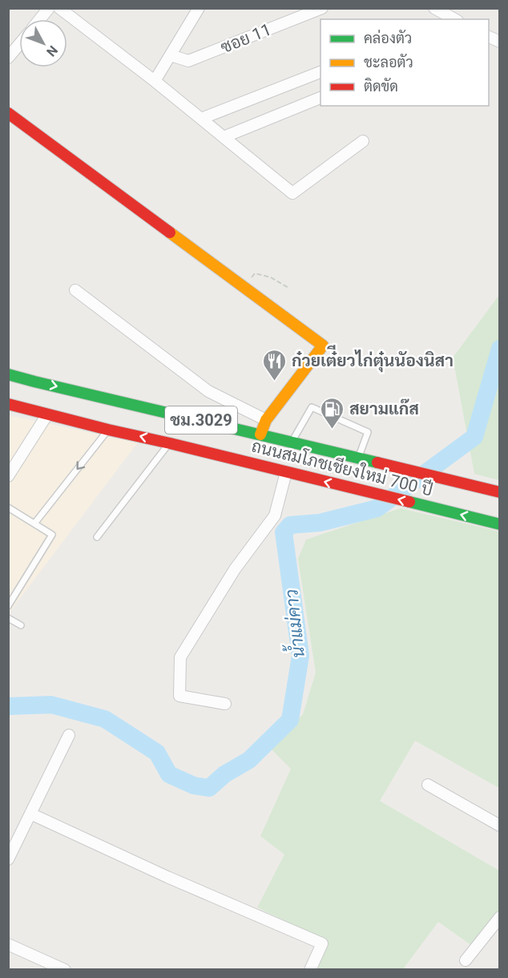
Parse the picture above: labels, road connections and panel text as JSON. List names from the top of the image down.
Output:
{
  "streets": {
    "main road": ["ชม.3029", "ถนนสมโภชเชียงใหม่ 700 ปี"],
    "street": ["ซอย 11"]
  },
  "water": ["น้ำแม่คาว"],
  "places": {
    "restaurant": ["ก๋วยเต๋ียวไก่ตุ๋นนัองนิสา"],
    "fuel station": ["สยามแก๊ส"]
  },
  "legend": ["คล่องตัว", "ชะลอตัว", "ติดขัด"],
  "north": "bottom right"
}
